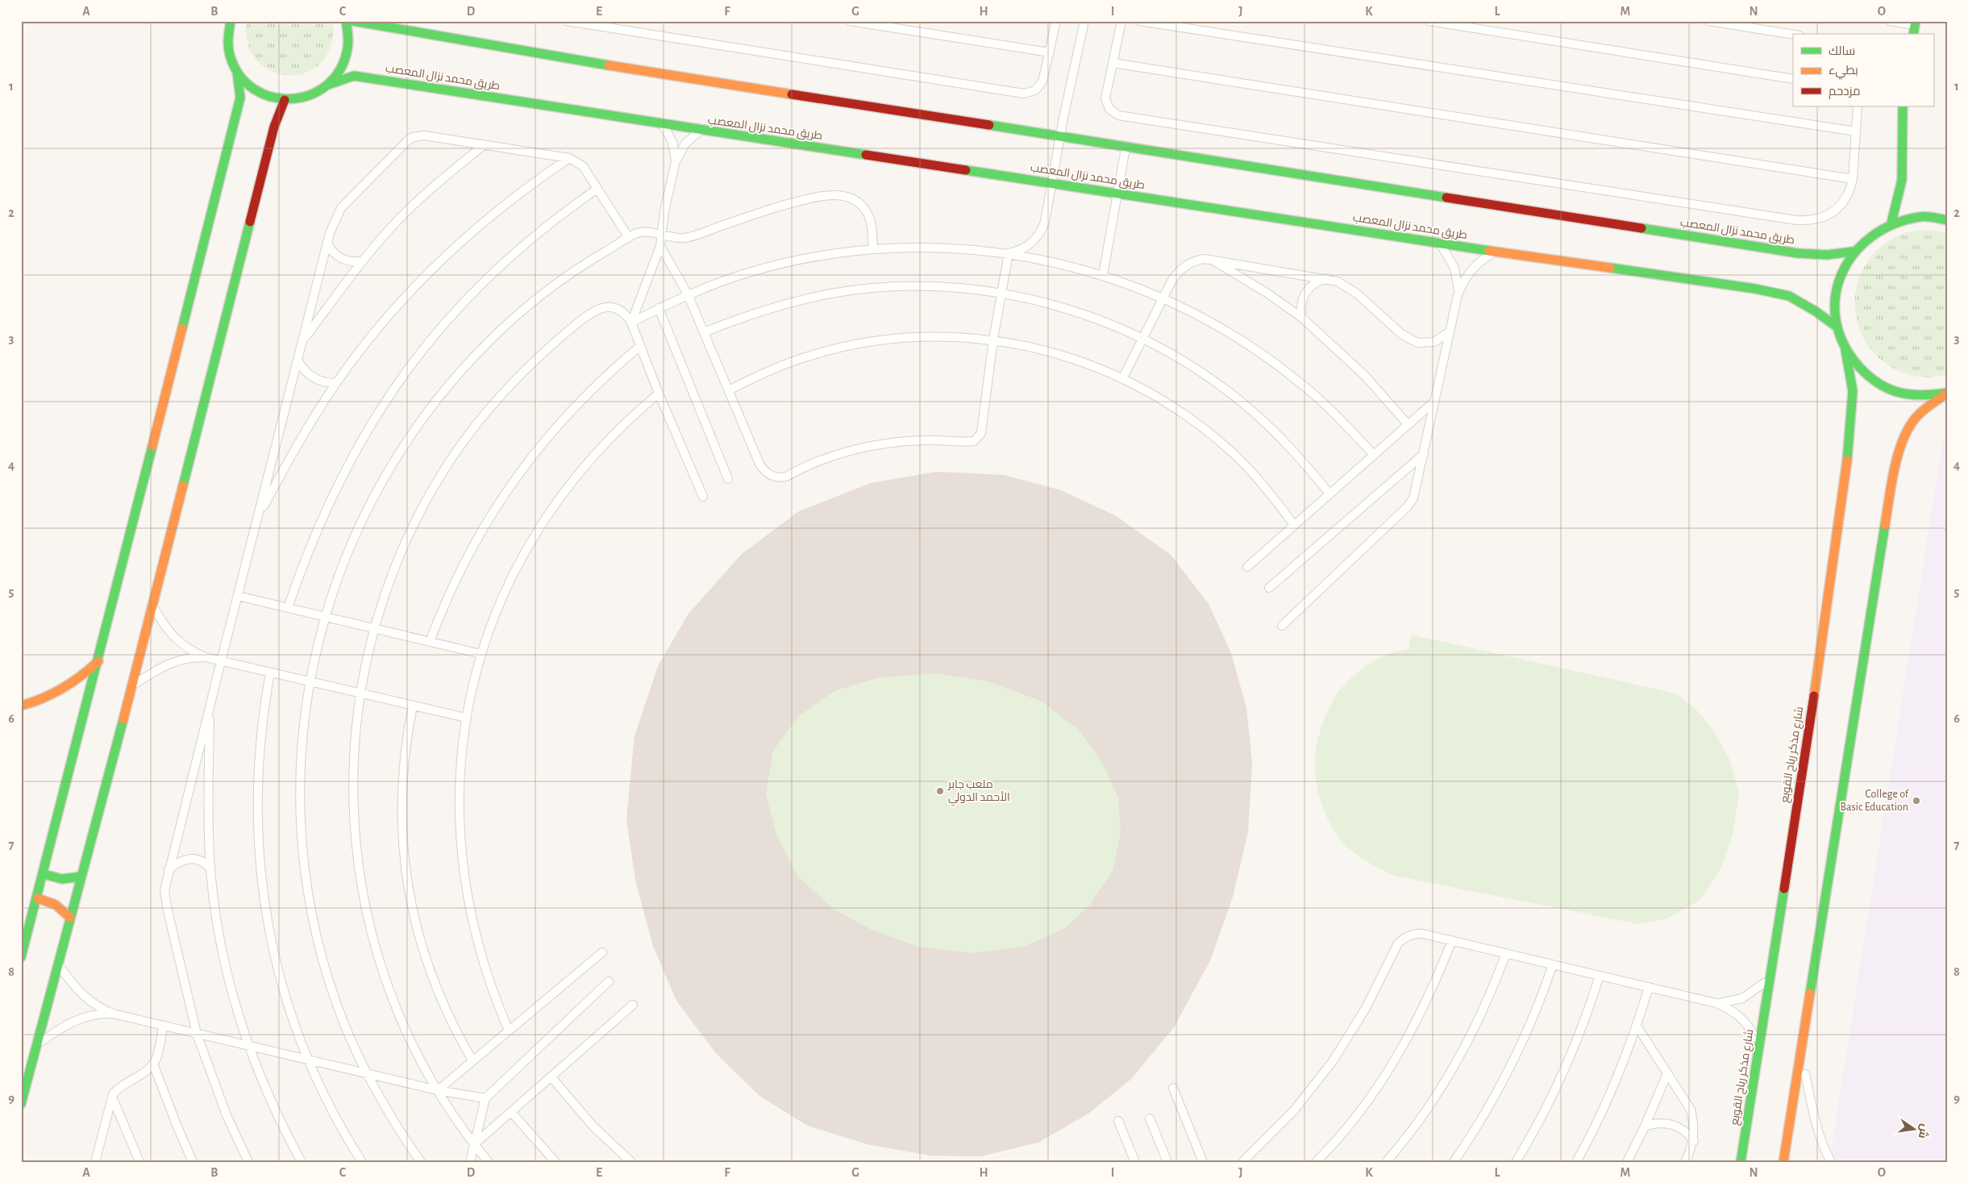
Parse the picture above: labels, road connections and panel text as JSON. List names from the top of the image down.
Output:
{
  "streets": {
    "street": ["طريق محمد نزال المعصب", "شارع مذكر رباح القوبع"]
  },
  "places": ["ملعب جابر الأحمد الدولي", "College of Basic Education"],
  "legend": ["سالك", "بطيء", "مزدحم"],
  "north": "right",
  "grid": {
    "columns": [
      "A",
      "B",
      "C",
      "D",
      "E",
      "F",
      "G",
      "H",
      "I",
      "J",
      "K",
      "L",
      "M",
      "N",
      "O"
    ],
    "rows": [
      "1",
      "2",
      "3",
      "4",
      "5",
      "6",
      "7",
      "8",
      "9"
    ]
  }
}
